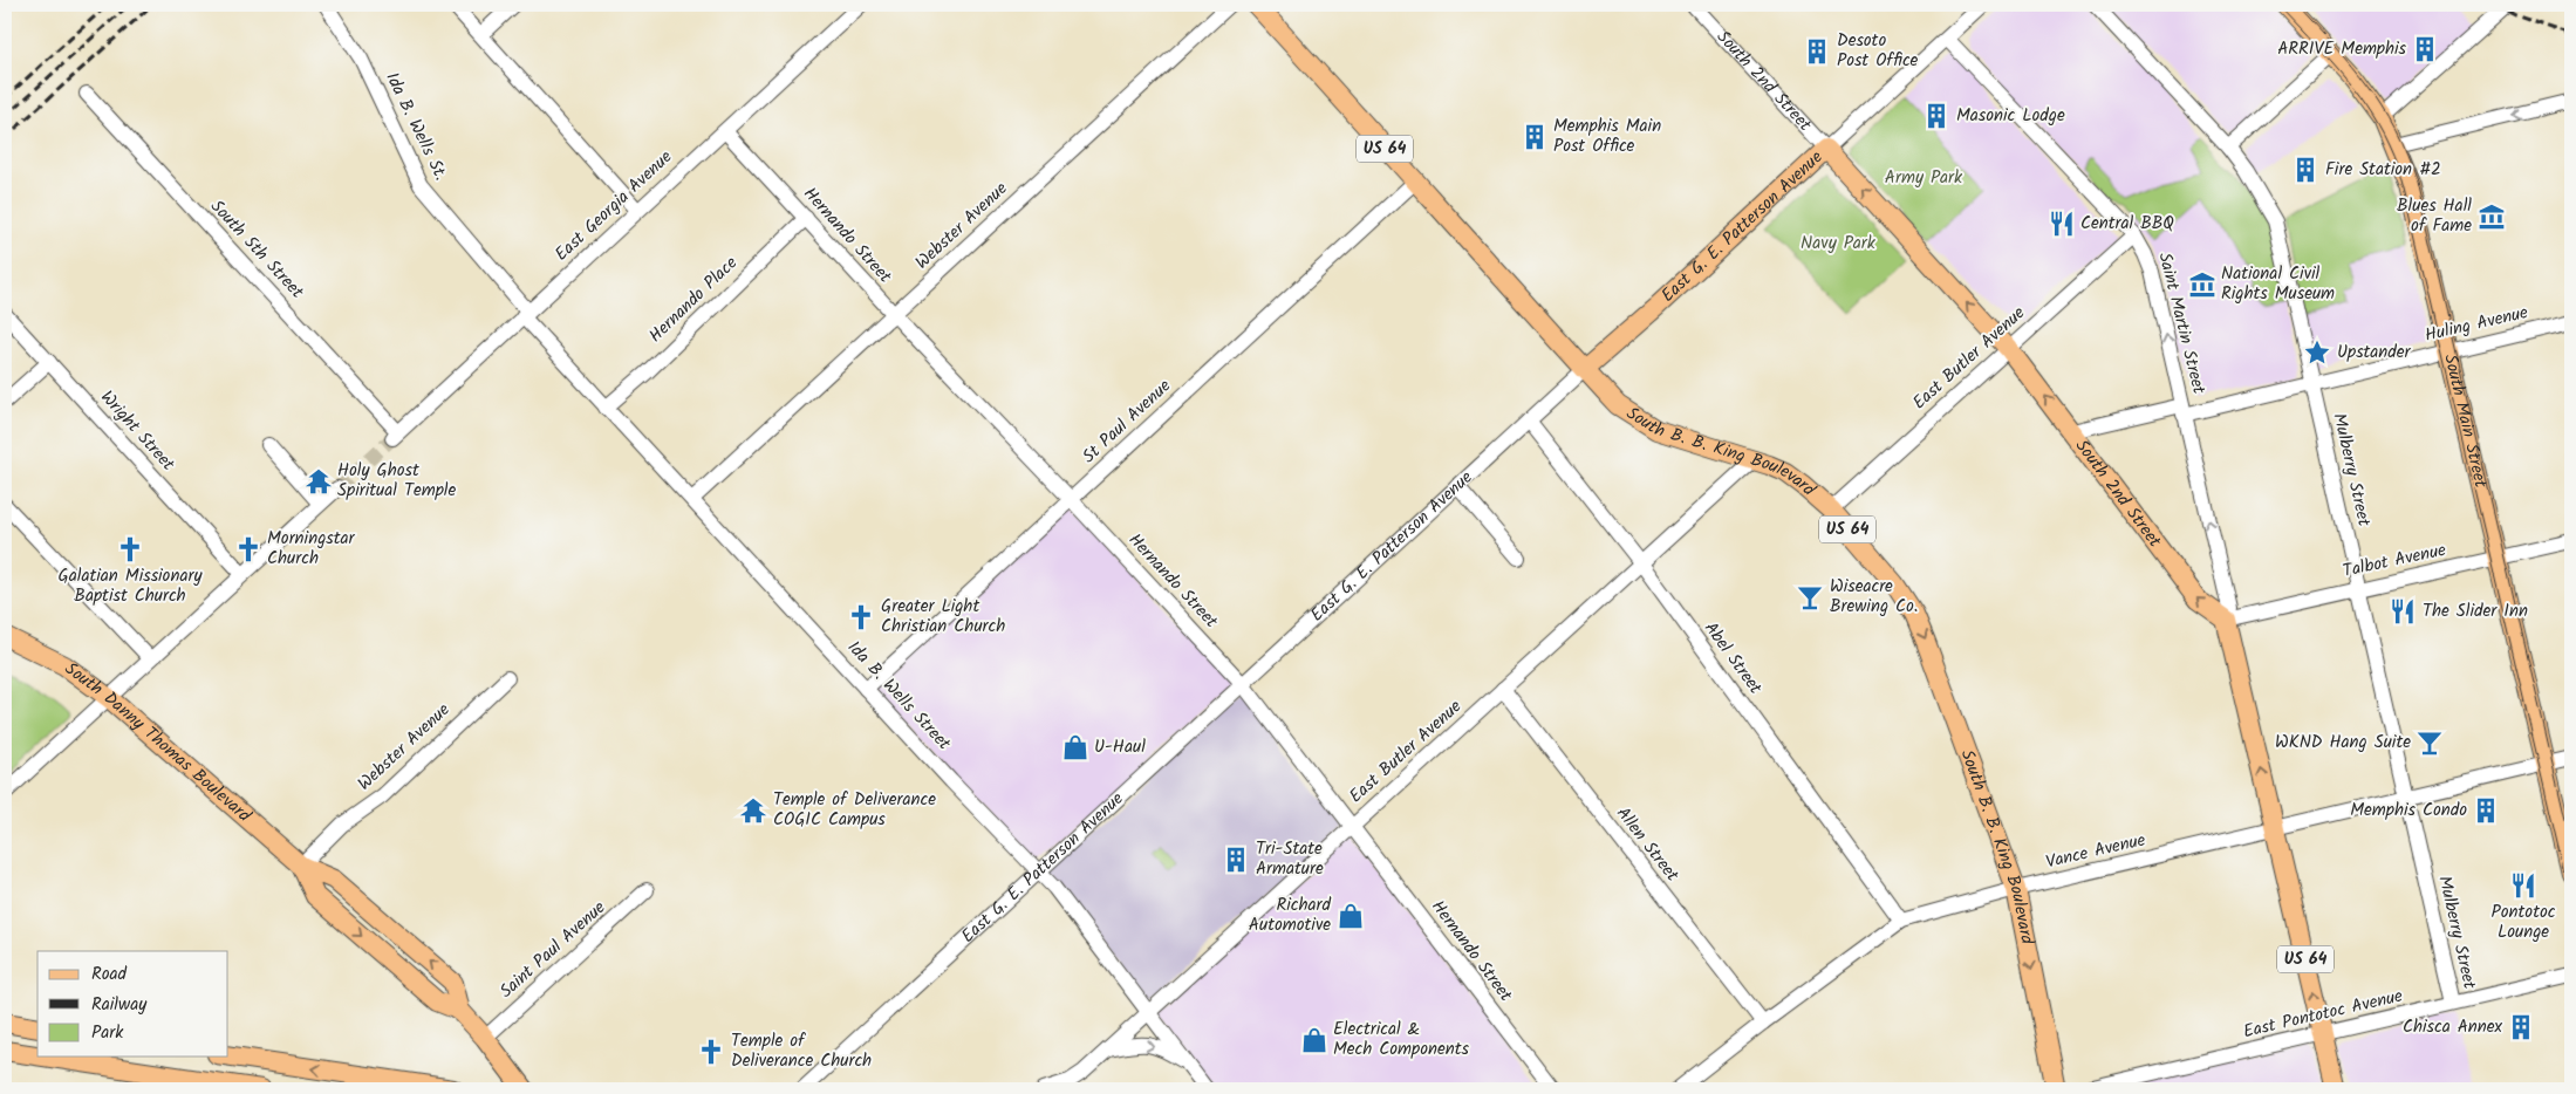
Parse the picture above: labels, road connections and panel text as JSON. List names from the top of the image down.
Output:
{
  "streets": {
    "main road": [
      "South 2nd Street",
      "US 64",
      "East G. E. Patterson Avenue",
      "South Main Street",
      "South B. B. King Boulevard",
      "South Danny Thomas Boulevard"
    ],
    "street": [
      "Ida B. Wells St.",
      "East Georgia Avenue",
      "Webster Avenue",
      "Hernando Street",
      "South 5th Street",
      "Hernando Place",
      "Saint Martin Street",
      "Huling Avenue",
      "East Butler Avenue",
      "St Paul Avenue",
      "Wright Street",
      "Mulberry Street",
      "Talbot Avenue",
      "Abel Street",
      "Ida B. Wells Street",
      "Allen Street",
      "Vance Avenue",
      "Saint Paul Avenue",
      "East Pontotoc Avenue"
    ]
  },
  "crossings": [
    ["South 2nd Street", "US 64"],
    ["South 2nd Street", "East G. E. Patterson Avenue"],
    ["South 2nd Street", "Saint Martin Street"],
    ["South 2nd Street", "Huling Avenue"],
    ["South 2nd Street", "East Butler Avenue"],
    ["South 2nd Street", "Talbot Avenue"],
    ["Ida B. Wells St.", "East Georgia Avenue"],
    ["Ida B. Wells St.", "Ida B. Wells Street"],
    ["US 64", "Saint Martin Street"],
    ["US 64", "Talbot Avenue"],
    ["US 64", "Vance Avenue"],
    ["US 64", "East Pontotoc Avenue"],
    ["East Georgia Avenue", "Hernando Street"],
    ["East Georgia Avenue", "South 5th Street"],
    ["East Georgia Avenue", "Ida B. Wells Street"],
    ["Webster Avenue", "Hernando Street"],
    ["Webster Avenue", "Ida B. Wells Street"],
    ["Webster Avenue", "South Danny Thomas Boulevard"],
    ["East G. E. Patterson Avenue", "Hernando Street"],
    ["East G. E. Patterson Avenue", "Saint Martin Street"],
    ["East G. E. Patterson Avenue", "South B. B. King Boulevard"],
    ["East G. E. Patterson Avenue", "Abel Street"],
    ["East G. E. Patterson Avenue", "Ida B. Wells Street"],
    ["Hernando Street", "Hernando Place"],
    ["Hernando Street", "East Butler Avenue"],
    ["Hernando Street", "St Paul Avenue"],
    ["Hernando Place", "Ida B. Wells Street"],
    ["Saint Martin Street", "Huling Avenue"],
    ["Saint Martin Street", "East Butler Avenue"],
    ["Saint Martin Street", "Talbot Avenue"],
    ["Huling Avenue", "South Main Street"],
    ["Huling Avenue", "Mulberry Street"],
    ["East Butler Avenue", "South B. B. King Boulevard"],
    ["East Butler Avenue", "Abel Street"],
    ["East Butler Avenue", "Ida B. Wells Street"],
    ["East Butler Avenue", "Allen Street"],
    ["South Main Street", "Talbot Avenue"],
    ["South Main Street", "Vance Avenue"],
    ["St Paul Avenue", "South B. B. King Boulevard"],
    ["St Paul Avenue", "Ida B. Wells Street"],
    ["South B. B. King Boulevard", "Vance Avenue"],
    ["Mulberry Street", "Talbot Avenue"],
    ["Mulberry Street", "Vance Avenue"],
    ["Mulberry Street", "East Pontotoc Avenue"],
    ["Abel Street", "Vance Avenue"],
    ["South Danny Thomas Boulevard", "Saint Paul Avenue"],
    ["Allen Street", "Vance Avenue"]
  ],
  "one_way": ["South 2nd Street", "Saint Martin Street", "South B. B. King Boulevard"],
  "parks": ["Army Park", "Navy Park"],
  "places": {
    "building": [
      "ARRIVE Memphis",
      "Desoto Post Office",
      "Masonic Lodge",
      "Memphis Main Post Office",
      "Fire Station #2",
      "Memphis Condo",
      "Tri-State Armature",
      "Chisca Annex"
    ],
    "museum": ["Blues Hall of Fame", "National Civil Rights Museum"],
    "restaurant": ["Central BBQ", "The Slider Inn", "Pontotoc Lounge"],
    "place": ["Upstander"],
    "temple": ["Holy Ghost Spiritual Temple", "Temple of Deliverance COGIC Campus"],
    "church": [
      "Galatian Missionary Baptist Church",
      "Morningstar Church",
      "Greater Light Christian Church",
      "Temple of Deliverance Church"
    ],
    "bar": ["Wiseacre Brewing Co.", "WKND Hang Suite"],
    "shop": ["U-Haul", "Richard Automotive", "Electrical & Mech Components"]
  },
  "legend": ["Road", "Railway", "Park"]
}
